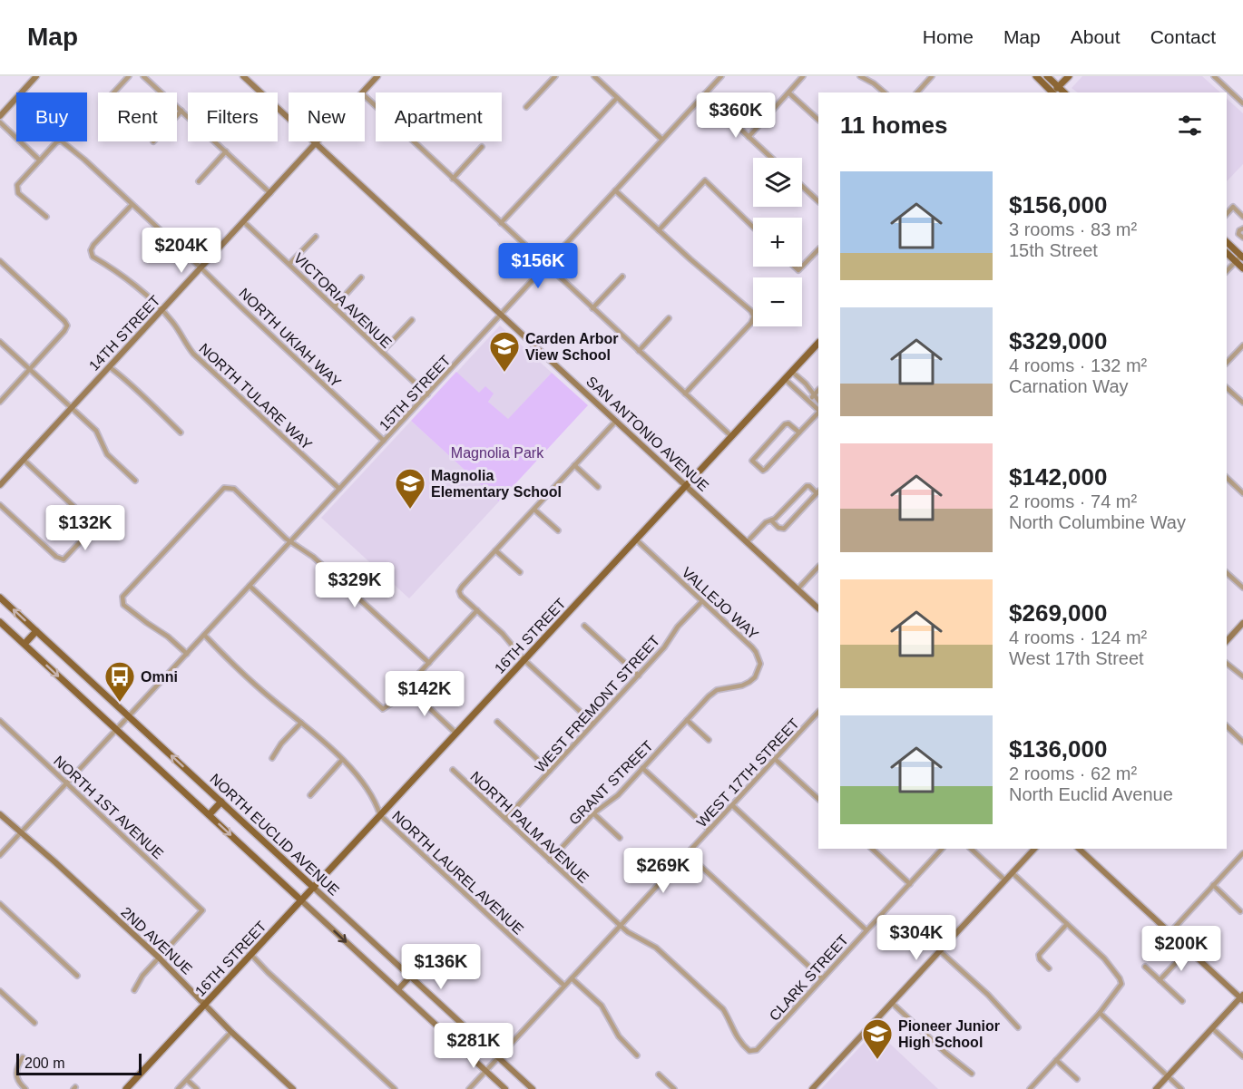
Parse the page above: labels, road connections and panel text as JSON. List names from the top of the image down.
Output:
{
  "streets": {
    "main road": [
      "14TH STREET",
      "SAN ANTONIO AVENUE",
      "16TH STREET",
      "NORTH EUCLID AVENUE",
      "2ND AVENUE"
    ],
    "street": [
      "VICTORIA AVENUE",
      "NORTH UKIAH WAY",
      "15TH STREET",
      "NORTH TULARE WAY",
      "VALLEJO WAY",
      "WEST FREMONT STREET",
      "WEST 17TH STREET",
      "GRANT STREET",
      "NORTH 1ST AVENUE",
      "NORTH PALM AVENUE",
      "NORTH LAUREL AVENUE",
      "CLARK STREET"
    ]
  },
  "crossings": [
    ["VICTORIA AVENUE", "14TH STREET"],
    ["VICTORIA AVENUE", "15TH STREET"],
    ["14TH STREET", "NORTH UKIAH WAY"],
    ["14TH STREET", "NORTH TULARE WAY"],
    ["14TH STREET", "SAN ANTONIO AVENUE"],
    ["NORTH UKIAH WAY", "15TH STREET"],
    ["NORTH UKIAH WAY", "NORTH TULARE WAY"],
    ["15TH STREET", "NORTH TULARE WAY"],
    ["15TH STREET", "SAN ANTONIO AVENUE"],
    ["15TH STREET", "NORTH 1ST AVENUE"],
    ["15TH STREET", "NORTH EUCLID AVENUE"],
    ["15TH STREET", "NORTH LAUREL AVENUE"],
    ["15TH STREET", "2ND AVENUE"],
    ["SAN ANTONIO AVENUE", "16TH STREET"],
    ["VALLEJO WAY", "16TH STREET"],
    ["VALLEJO WAY", "WEST FREMONT STREET"],
    ["VALLEJO WAY", "GRANT STREET"],
    ["16TH STREET", "NORTH EUCLID AVENUE"],
    ["16TH STREET", "NORTH LAUREL AVENUE"],
    ["16TH STREET", "2ND AVENUE"],
    ["WEST FREMONT STREET", "NORTH PALM AVENUE"],
    ["WEST 17TH STREET", "NORTH PALM AVENUE"],
    ["WEST 17TH STREET", "NORTH EUCLID AVENUE"],
    ["WEST 17TH STREET", "NORTH LAUREL AVENUE"],
    ["GRANT STREET", "NORTH PALM AVENUE"],
    ["NORTH 1ST AVENUE", "2ND AVENUE"],
    ["NORTH PALM AVENUE", "CLARK STREET"]
  ],
  "parks": ["Magnolia Park"],
  "places": {
    "school or university": ["Carden Arbor View School", "Magnolia Elementary School", "Pioneer Junior High School"],
    "bus stop": ["Omni"]
  },
  "scale_bar": "200 m",
  "page": {
    "header": "Map",
    "nav": [
      "Home",
      "Map",
      "About",
      "Contact"
    ],
    "price": [
      "$360K",
      "$204K",
      "$156K",
      "$132K",
      "$329K",
      "$142K",
      "$269K",
      "$304K",
      "$200K",
      "$136K",
      "$281K"
    ],
    "chip": [
      "Buy",
      "Rent",
      "Filters",
      "New",
      "Apartment"
    ],
    "heading": "11 homes",
    "map_buttons": ["+", "−"],
    "list": [
      {
        "name": "$156,000",
        "note": "3 rooms · 83 m² · 15th Street"
      },
      {
        "name": "$329,000",
        "note": "4 rooms · 132 m² · Carnation Way"
      },
      {
        "name": "$142,000",
        "note": "2 rooms · 74 m² · North Columbine Way"
      },
      {
        "name": "$269,000",
        "note": "4 rooms · 124 m² · West 17th Street"
      },
      {
        "name": "$136,000",
        "note": "2 rooms · 62 m² · North Euclid Avenue"
      }
    ],
    "scale": "200 m"
  }
}
